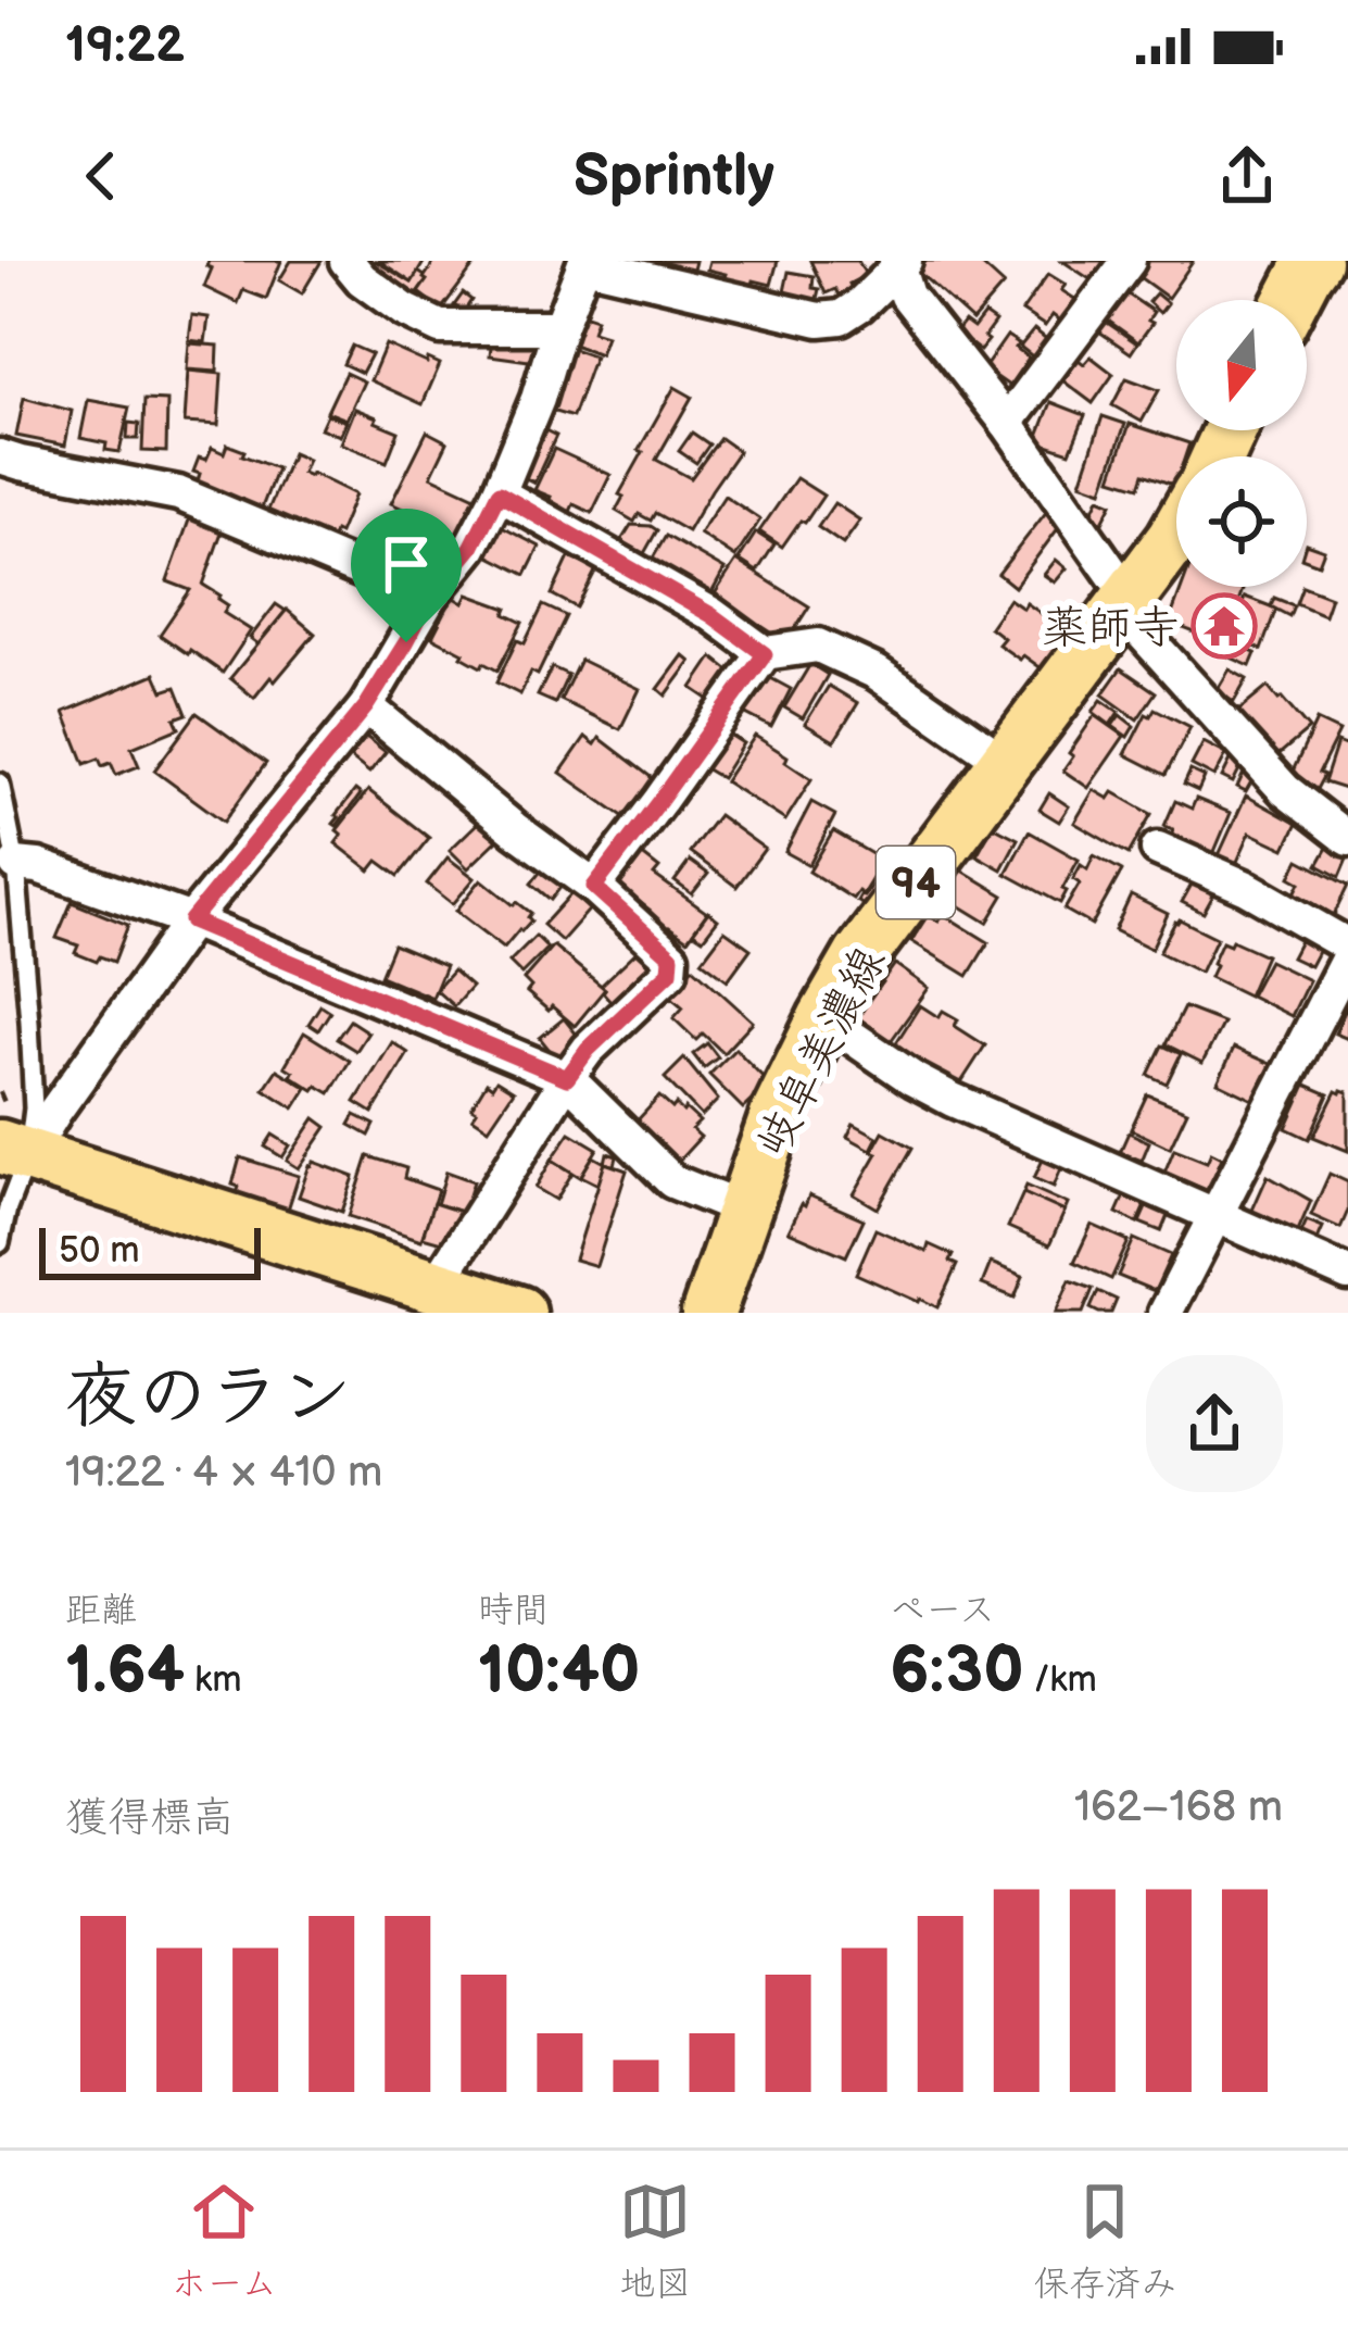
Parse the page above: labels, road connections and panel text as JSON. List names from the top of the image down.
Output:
{
  "streets": {
    "main road": ["94", "岐阜美濃線"]
  },
  "places": {
    "temple": ["薬師寺"]
  },
  "scale_bar": "50 m",
  "north": "bottom",
  "page": {
    "status": "19:22",
    "header": "Sprintly",
    "scale": "50 m",
    "heading": ["夜のラン", "19:22 · 4 × 410 m"],
    "stats": [
      ["距離", "1.64 km"],
      ["時間", "10:40"],
      ["ペース", "6:30 /km"]
    ],
    "chart": ["獲得標高", "162–168 m"],
    "tabs": ["ホーム", "地図", "保存済み"]
  }
}
